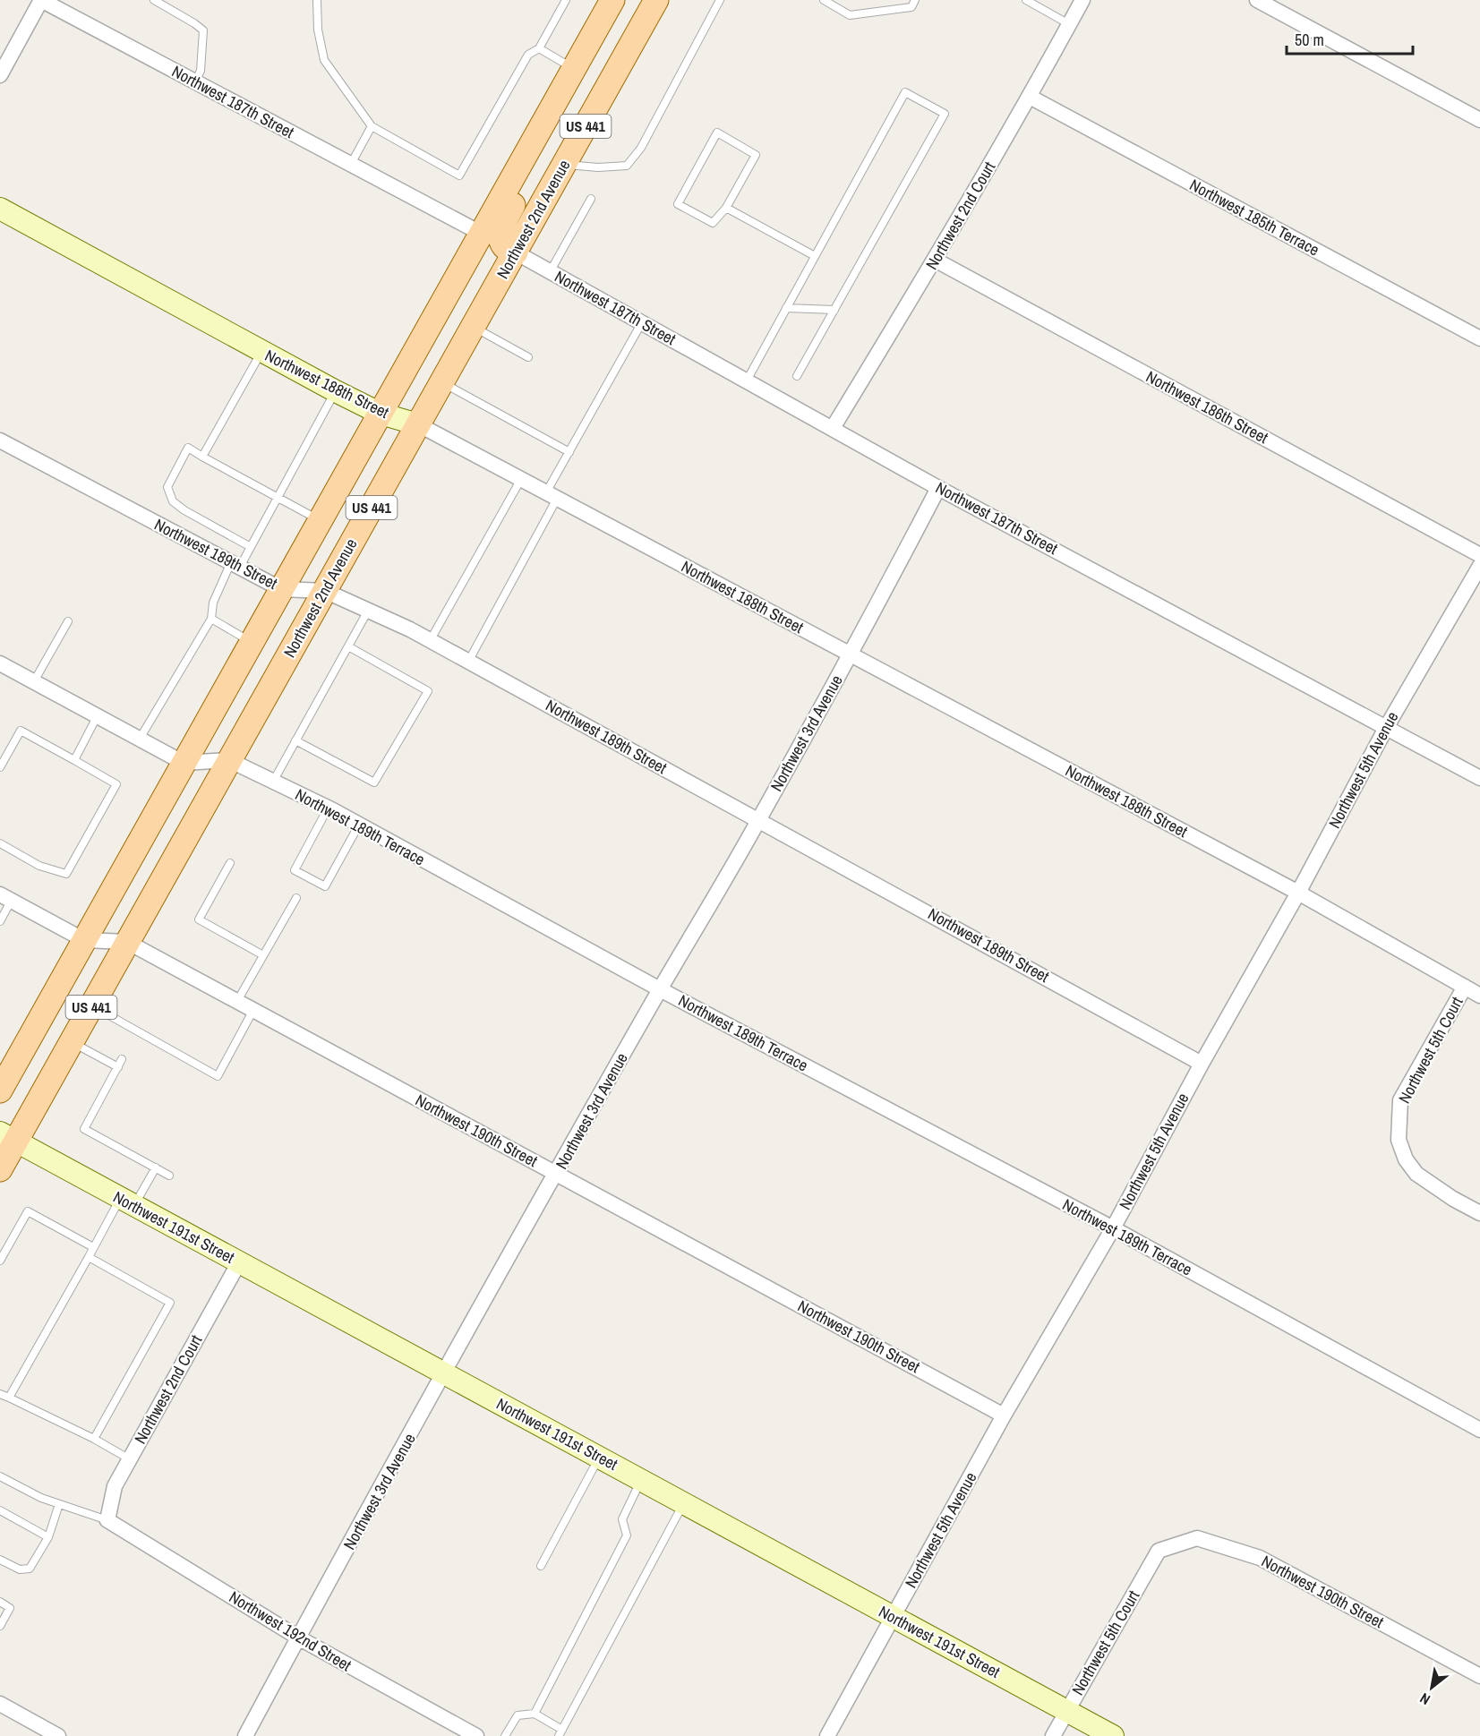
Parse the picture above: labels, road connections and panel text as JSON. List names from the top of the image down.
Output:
{
  "streets": {
    "main road": ["US 441", "Northwest 2nd Avenue"],
    "street": [
      "Northwest 187th Street",
      "Northwest 2nd Court",
      "Northwest 185th Terrace",
      "Northwest 188th Street",
      "Northwest 186th Street",
      "Northwest 189th Street",
      "Northwest 3rd Avenue",
      "Northwest 5th Avenue",
      "Northwest 189th Terrace",
      "Northwest 5th Court",
      "Northwest 190th Street",
      "Northwest 191st Street",
      "Northwest 192nd Street"
    ]
  },
  "crossings": [
    ["Northwest 187th Street", "US 441"],
    ["Northwest 187th Street", "Northwest 2nd Court"],
    ["Northwest 187th Street", "Northwest 2nd Avenue"],
    ["Northwest 187th Street", "Northwest 3rd Avenue"],
    ["Northwest 187th Street", "Northwest 5th Avenue"],
    ["US 441", "Northwest 188th Street"],
    ["US 441", "Northwest 189th Street"],
    ["US 441", "Northwest 189th Terrace"],
    ["US 441", "Northwest 190th Street"],
    ["Northwest 2nd Court", "Northwest 185th Terrace"],
    ["Northwest 2nd Court", "Northwest 186th Street"],
    ["Northwest 2nd Court", "Northwest 191st Street"],
    ["Northwest 2nd Court", "Northwest 192nd Street"],
    ["Northwest 2nd Avenue", "Northwest 188th Street"],
    ["Northwest 2nd Avenue", "Northwest 189th Street"],
    ["Northwest 2nd Avenue", "Northwest 189th Terrace"],
    ["Northwest 2nd Avenue", "Northwest 190th Street"],
    ["Northwest 2nd Avenue", "Northwest 191st Street"],
    ["Northwest 188th Street", "Northwest 3rd Avenue"],
    ["Northwest 188th Street", "Northwest 5th Avenue"],
    ["Northwest 188th Street", "Northwest 5th Court"],
    ["Northwest 189th Street", "Northwest 3rd Avenue"],
    ["Northwest 189th Street", "Northwest 5th Avenue"],
    ["Northwest 3rd Avenue", "Northwest 189th Terrace"],
    ["Northwest 3rd Avenue", "Northwest 190th Street"],
    ["Northwest 3rd Avenue", "Northwest 191st Street"],
    ["Northwest 3rd Avenue", "Northwest 192nd Street"],
    ["Northwest 5th Avenue", "Northwest 189th Terrace"],
    ["Northwest 5th Avenue", "Northwest 190th Street"],
    ["Northwest 5th Avenue", "Northwest 191st Street"],
    ["Northwest 5th Court", "Northwest 190th Street"],
    ["Northwest 5th Court", "Northwest 191st Street"]
  ],
  "scale_bar": "50 m",
  "north": "bottom left"
}
